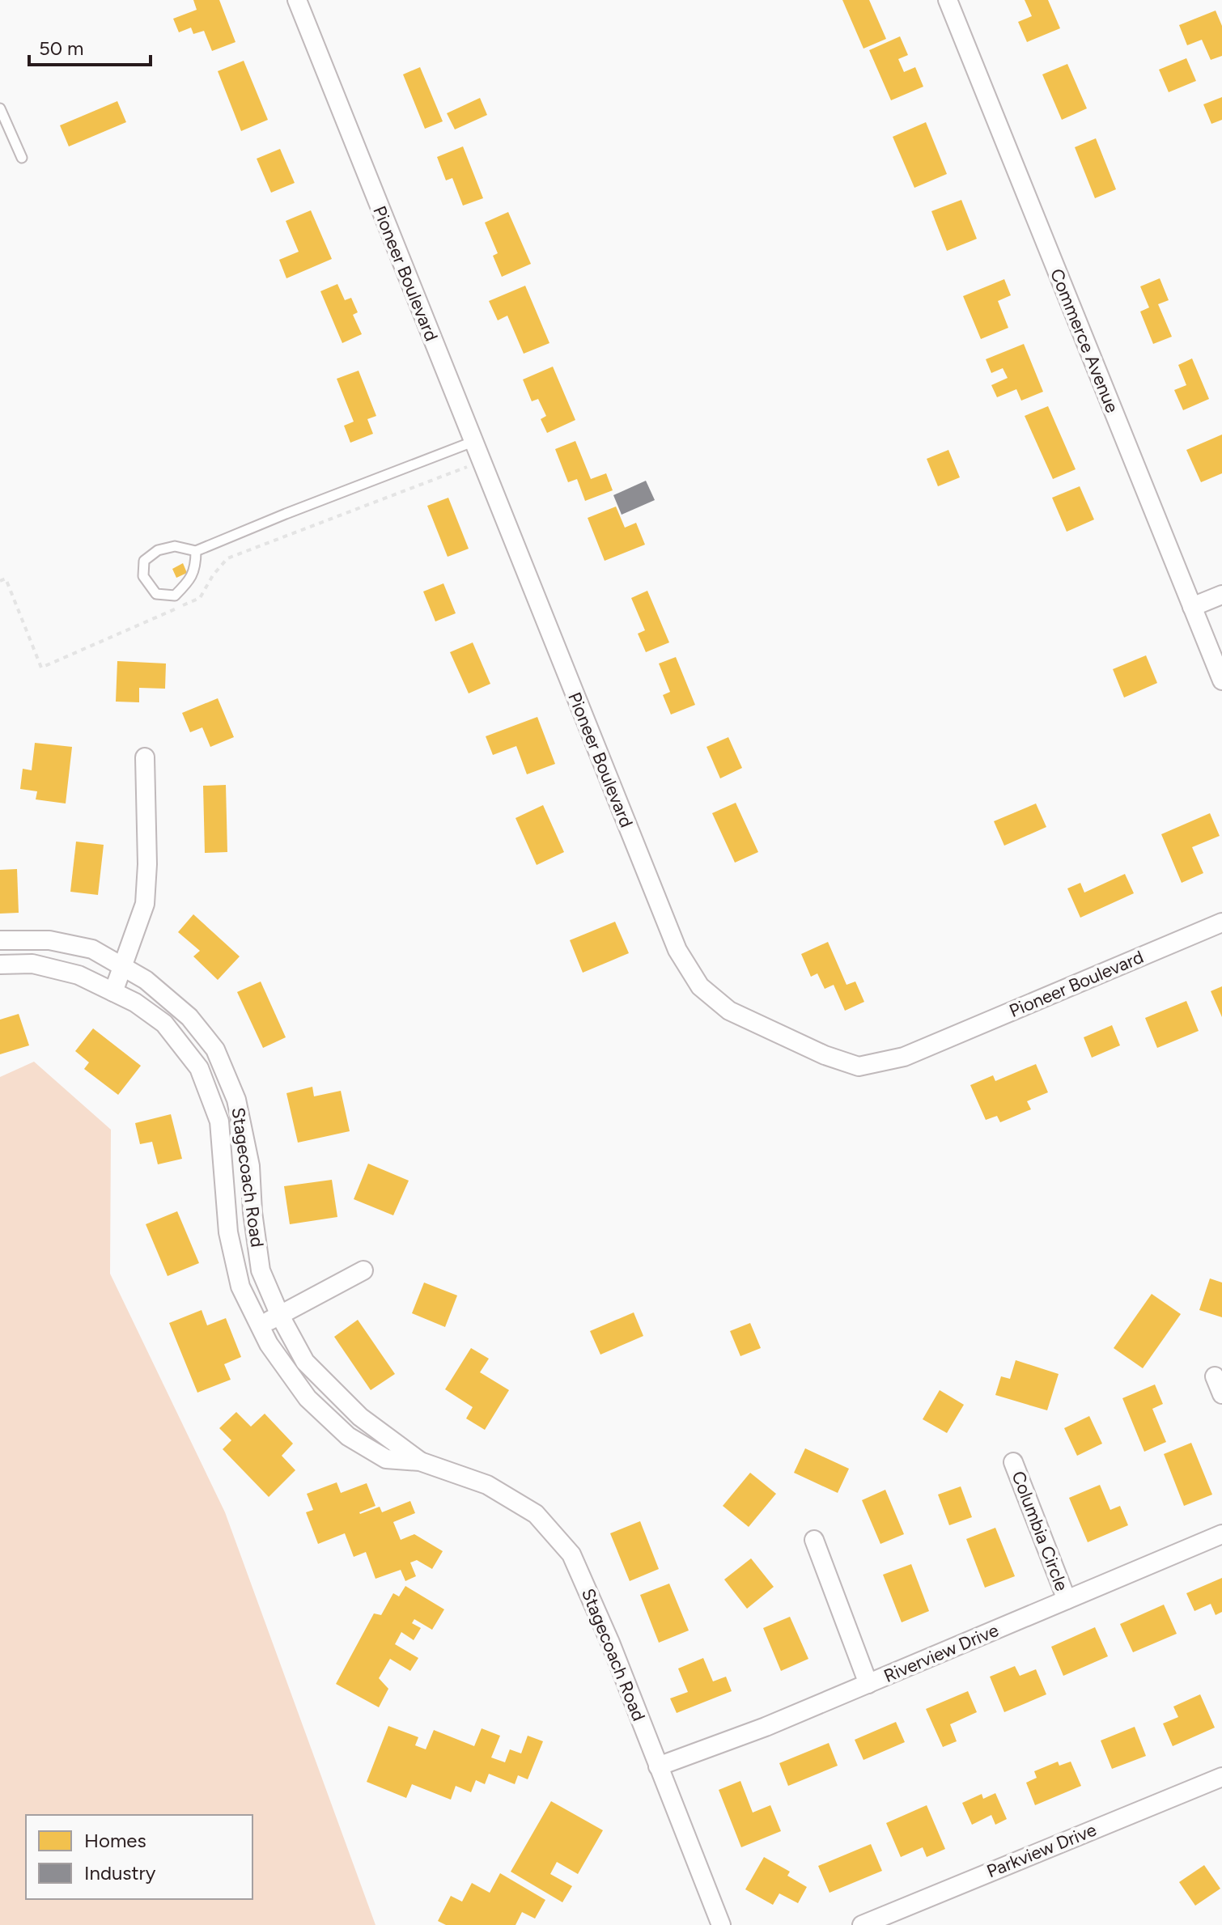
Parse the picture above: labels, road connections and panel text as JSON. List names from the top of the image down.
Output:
{
  "streets": {
    "street": [
      "Pioneer Boulevard",
      "Commerce Avenue",
      "Stagecoach Road",
      "Columbia Circle",
      "Riverview Drive",
      "Parkview Drive"
    ]
  },
  "crossings": [
    ["Stagecoach Road", "Riverview Drive"],
    ["Columbia Circle", "Riverview Drive"]
  ],
  "legend": ["Homes", "Industry"],
  "scale_bar": "50 m"
}
